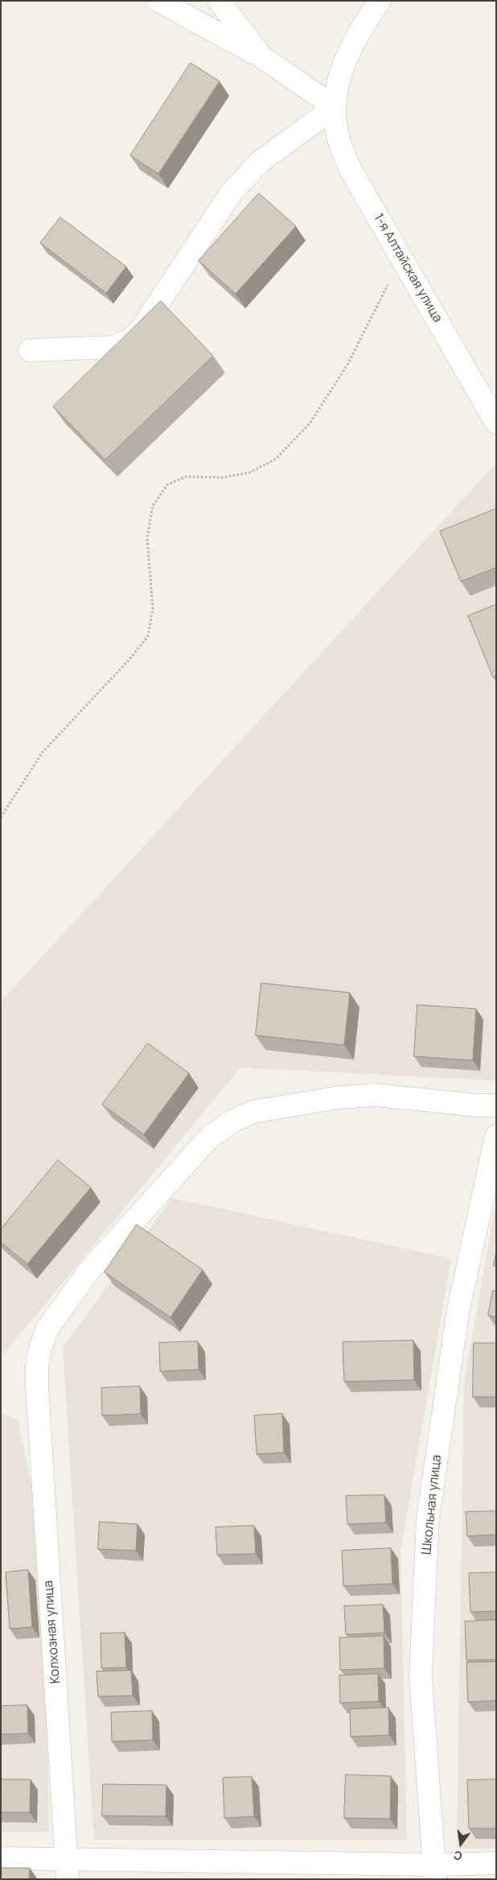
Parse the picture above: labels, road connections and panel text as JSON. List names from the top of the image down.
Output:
{
  "streets": {
    "street": ["1-я Алтайская улица", "Школьная улица", "Колхозная улица"]
  },
  "north": "bottom"
}
